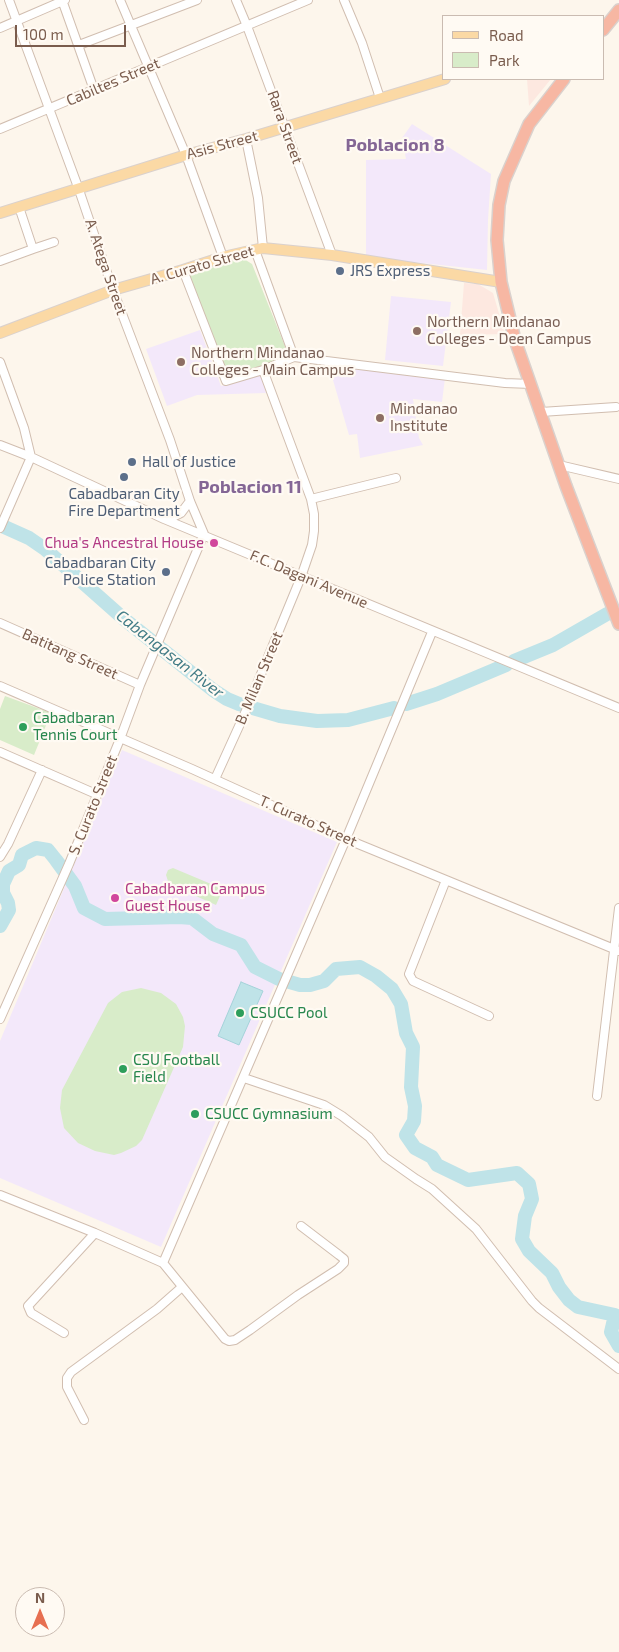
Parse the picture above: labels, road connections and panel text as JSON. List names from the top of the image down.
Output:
{
  "streets": {
    "main road": ["Asis Street", "A. Curato Street"],
    "street": [
      "Cabiltes Street",
      "Rara Street",
      "A. Atega Street",
      "F.C. Dagani Avenue",
      "Batitang Street",
      "B. Milan Street",
      "S. Curato Street",
      "T. Curato Street"
    ]
  },
  "crossings": [
    ["Cabiltes Street", "Rara Street"],
    ["Cabiltes Street", "A. Atega Street"],
    ["Rara Street", "Asis Street"],
    ["Rara Street", "A. Curato Street"],
    ["Asis Street", "A. Atega Street"],
    ["A. Curato Street", "A. Atega Street"],
    ["A. Atega Street", "F.C. Dagani Avenue"],
    ["A. Atega Street", "S. Curato Street"],
    ["F.C. Dagani Avenue", "B. Milan Street"],
    ["F.C. Dagani Avenue", "S. Curato Street"],
    ["Batitang Street", "S. Curato Street"],
    ["B. Milan Street", "T. Curato Street"],
    ["S. Curato Street", "T. Curato Street"]
  ],
  "districts": ["Poblacion 8", "Poblacion 11"],
  "water": ["Cabangasan River"],
  "places": [
    "JRS Express",
    "Northern Mindanao Colleges - Deen Campus",
    "Northern Mindanao Colleges - Main Campus",
    "Mindanao Institute",
    "Hall of Justice",
    "Cabadbaran City Fire Department",
    "Chua's Ancestral House",
    "Cabadbaran City Police Station",
    "Cabadbaran Tennis Court",
    "Cabadbaran Campus Guest House",
    "CSUCC Pool",
    "CSU Football Field",
    "CSUCC Gymnasium"
  ],
  "legend": ["Road", "Park"],
  "scale_bar": "100 m",
  "north": "top"
}
